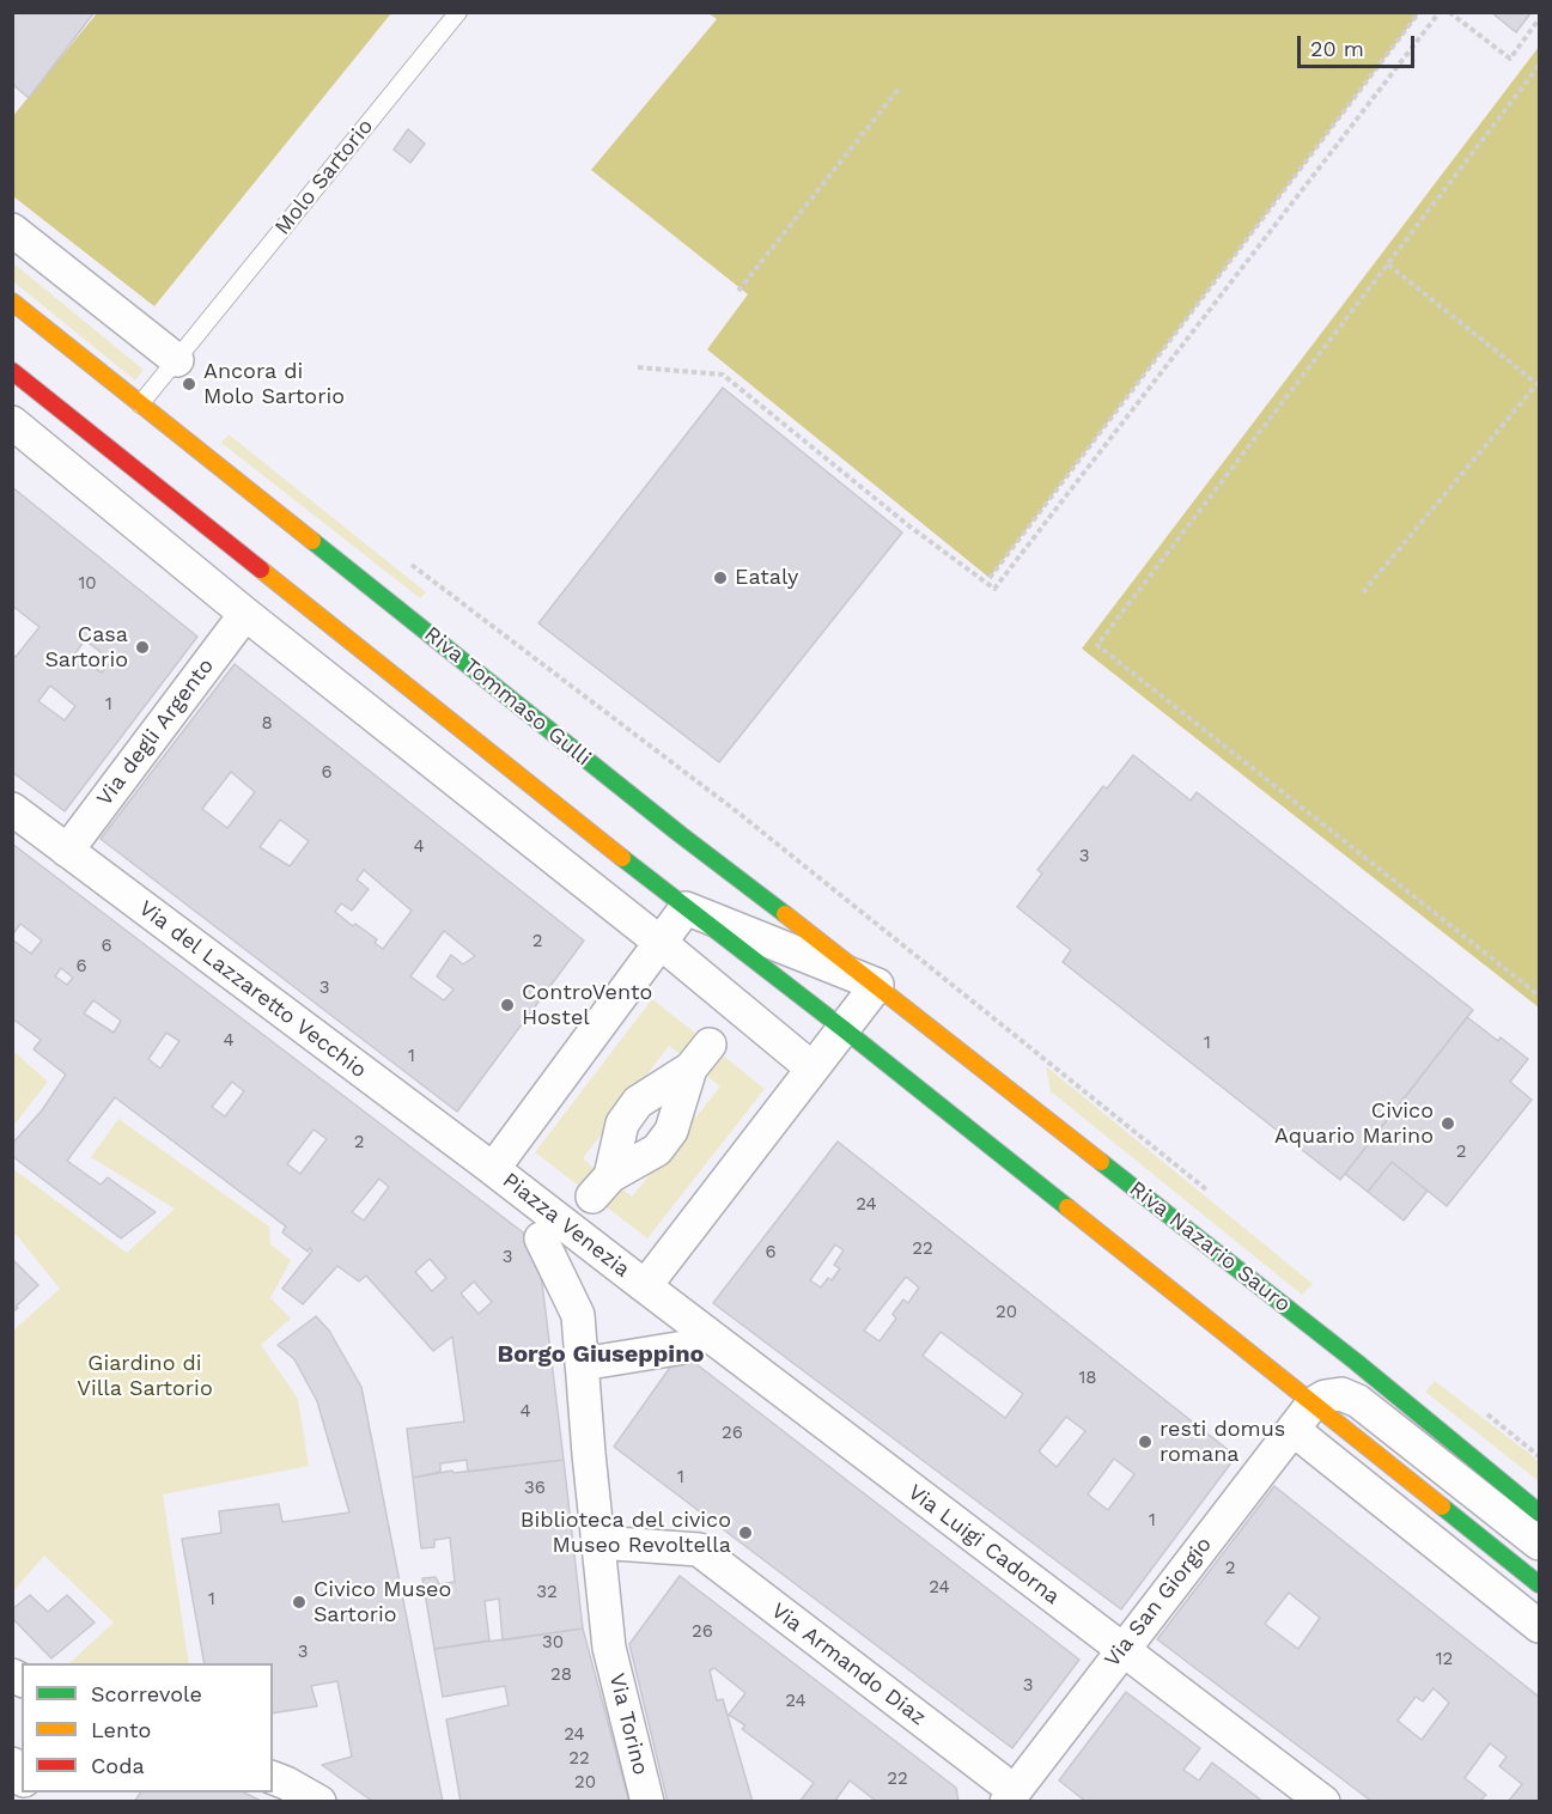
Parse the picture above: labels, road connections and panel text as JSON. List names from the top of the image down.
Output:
{
  "streets": {
    "main road": ["Riva Tommaso Gulli", "Riva Nazario Sauro"],
    "street": [
      "Via degli Argento",
      "Via del Lazzaretto Vecchio",
      "Piazza Venezia",
      "Via Luigi Cadorna",
      "Via San Giorgio",
      "Via Armando Diaz",
      "Via Torino"
    ],
    "lane": ["Molo Sartorio"]
  },
  "crossings": [
    ["Riva Tommaso Gulli", "Piazza Venezia"],
    ["Riva Tommaso Gulli", "Riva Nazario Sauro"],
    ["Via degli Argento", "Via del Lazzaretto Vecchio"],
    ["Via del Lazzaretto Vecchio", "Piazza Venezia"],
    ["Piazza Venezia", "Riva Nazario Sauro"],
    ["Piazza Venezia", "Via Luigi Cadorna"],
    ["Piazza Venezia", "Via Armando Diaz"],
    ["Piazza Venezia", "Via Torino"],
    ["Via Luigi Cadorna", "Via San Giorgio"],
    ["Via San Giorgio", "Via Armando Diaz"],
    ["Via Armando Diaz", "Via Torino"]
  ],
  "districts": ["Borgo Giuseppino"],
  "parks": ["Giardino di Villa Sartorio"],
  "places": [
    "Ancora di Molo Sartorio",
    "Eataly",
    "Casa Sartorio",
    "ControVento Hostel",
    "Civico Aquario Marino",
    "resti domus romana",
    "Biblioteca del civico Museo Revoltella",
    "Civico Museo Sartorio"
  ],
  "house_numbers": [
    "10",
    "1",
    "8",
    "6",
    "4",
    "3",
    "2",
    "6",
    "6",
    "3",
    "4",
    "1",
    "1",
    "2",
    "2",
    "24",
    "22",
    "6",
    "3",
    "20",
    "18",
    "4",
    "26",
    "1",
    "36",
    "1",
    "2",
    "24",
    "32",
    "1",
    "26",
    "30",
    "3",
    "12",
    "28",
    "3",
    "24",
    "24",
    "22",
    "22",
    "20"
  ],
  "legend": ["Scorrevole", "Lento", "Coda"],
  "scale_bar": "20 m"
}
